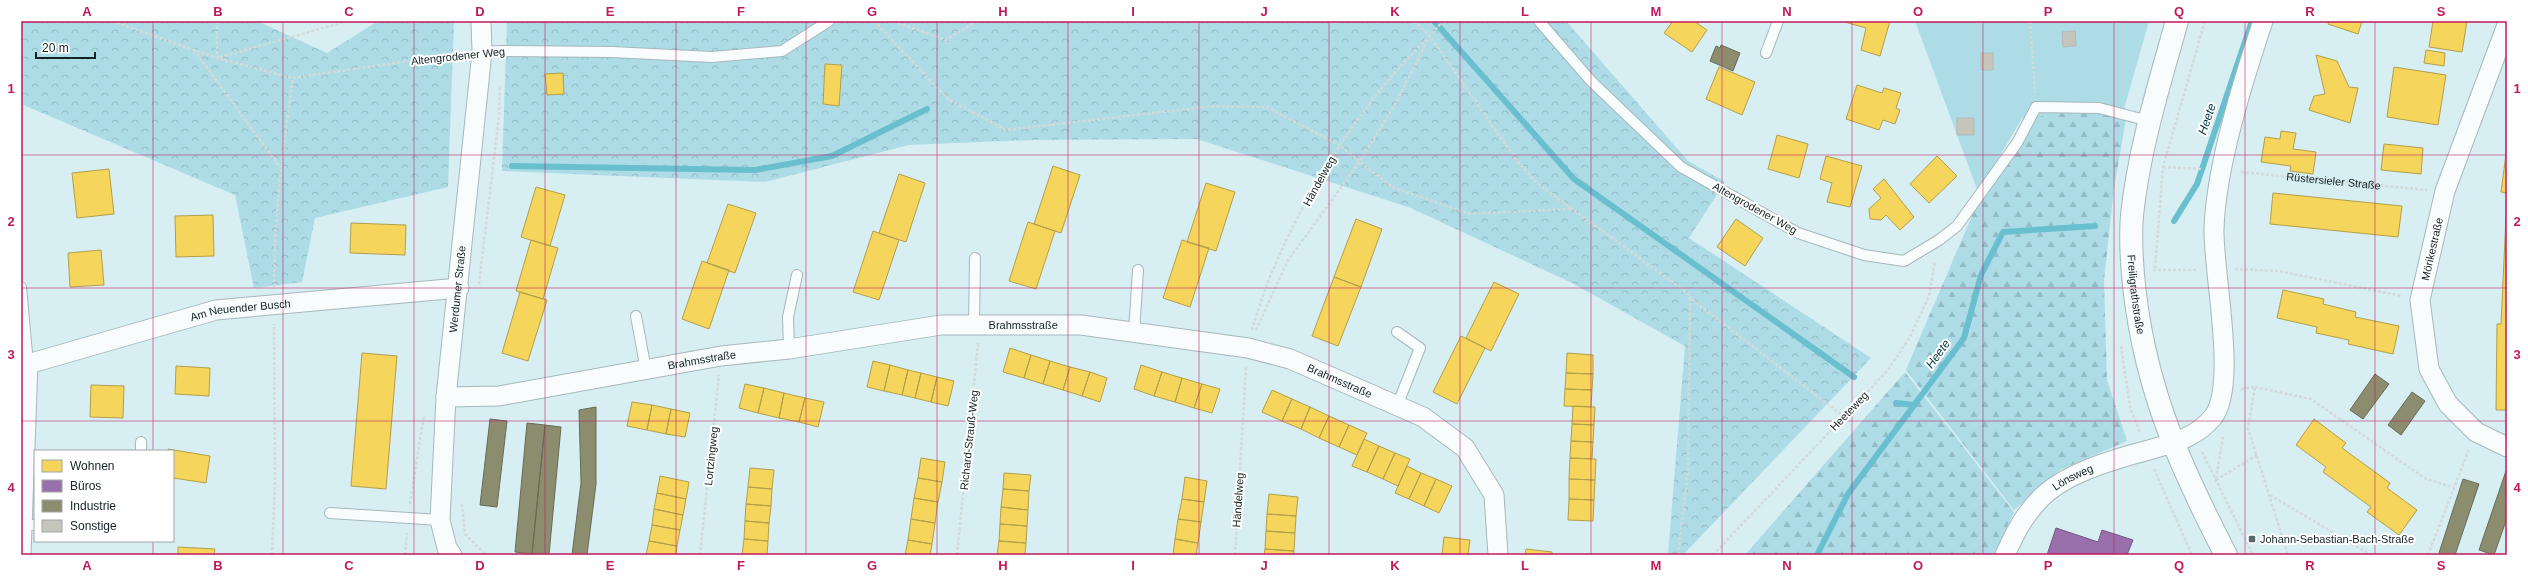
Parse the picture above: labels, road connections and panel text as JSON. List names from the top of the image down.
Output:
{
  "streets": {
    "main road": ["Freiligrathstraße"],
    "street": [
      "Mörikestraße",
      "Werdumer Straße",
      "Am Neuender Busch",
      "Brahmsstraße",
      "Lönsweg"
    ],
    "lane": ["Altengrodener Weg"],
    "path": [
      "Händelweg",
      "Rüstersieler Straße",
      "Heeteweg",
      "Richard-Strauß-Weg",
      "Lortzingweg"
    ]
  },
  "crossings": [
    ["Altengrodener Weg", "Werdumer Straße"],
    ["Altengrodener Weg", "Heeteweg"],
    ["Händelweg", "Brahmsstraße"],
    ["Rüstersieler Straße", "Mörikestraße"],
    ["Werdumer Straße", "Am Neuender Busch"],
    ["Werdumer Straße", "Brahmsstraße"],
    ["Freiligrathstraße", "Lönsweg"],
    ["Brahmsstraße", "Richard-Strauß-Weg"],
    ["Brahmsstraße", "Lortzingweg"]
  ],
  "water": ["Heete"],
  "places": {
    "transit": ["Johann-Sebastian-Bach-Straße"]
  },
  "legend": [
    "Wohnen",
    "Büros",
    "Industrie",
    "Sonstige"
  ],
  "scale_bar": "20 m",
  "grid": {
    "columns": [
      "A",
      "B",
      "C",
      "D",
      "E",
      "F",
      "G",
      "H",
      "I",
      "J",
      "K",
      "L",
      "M",
      "N",
      "O",
      "P",
      "Q",
      "R",
      "S"
    ],
    "rows": [
      "1",
      "2",
      "3",
      "4"
    ]
  }
}
